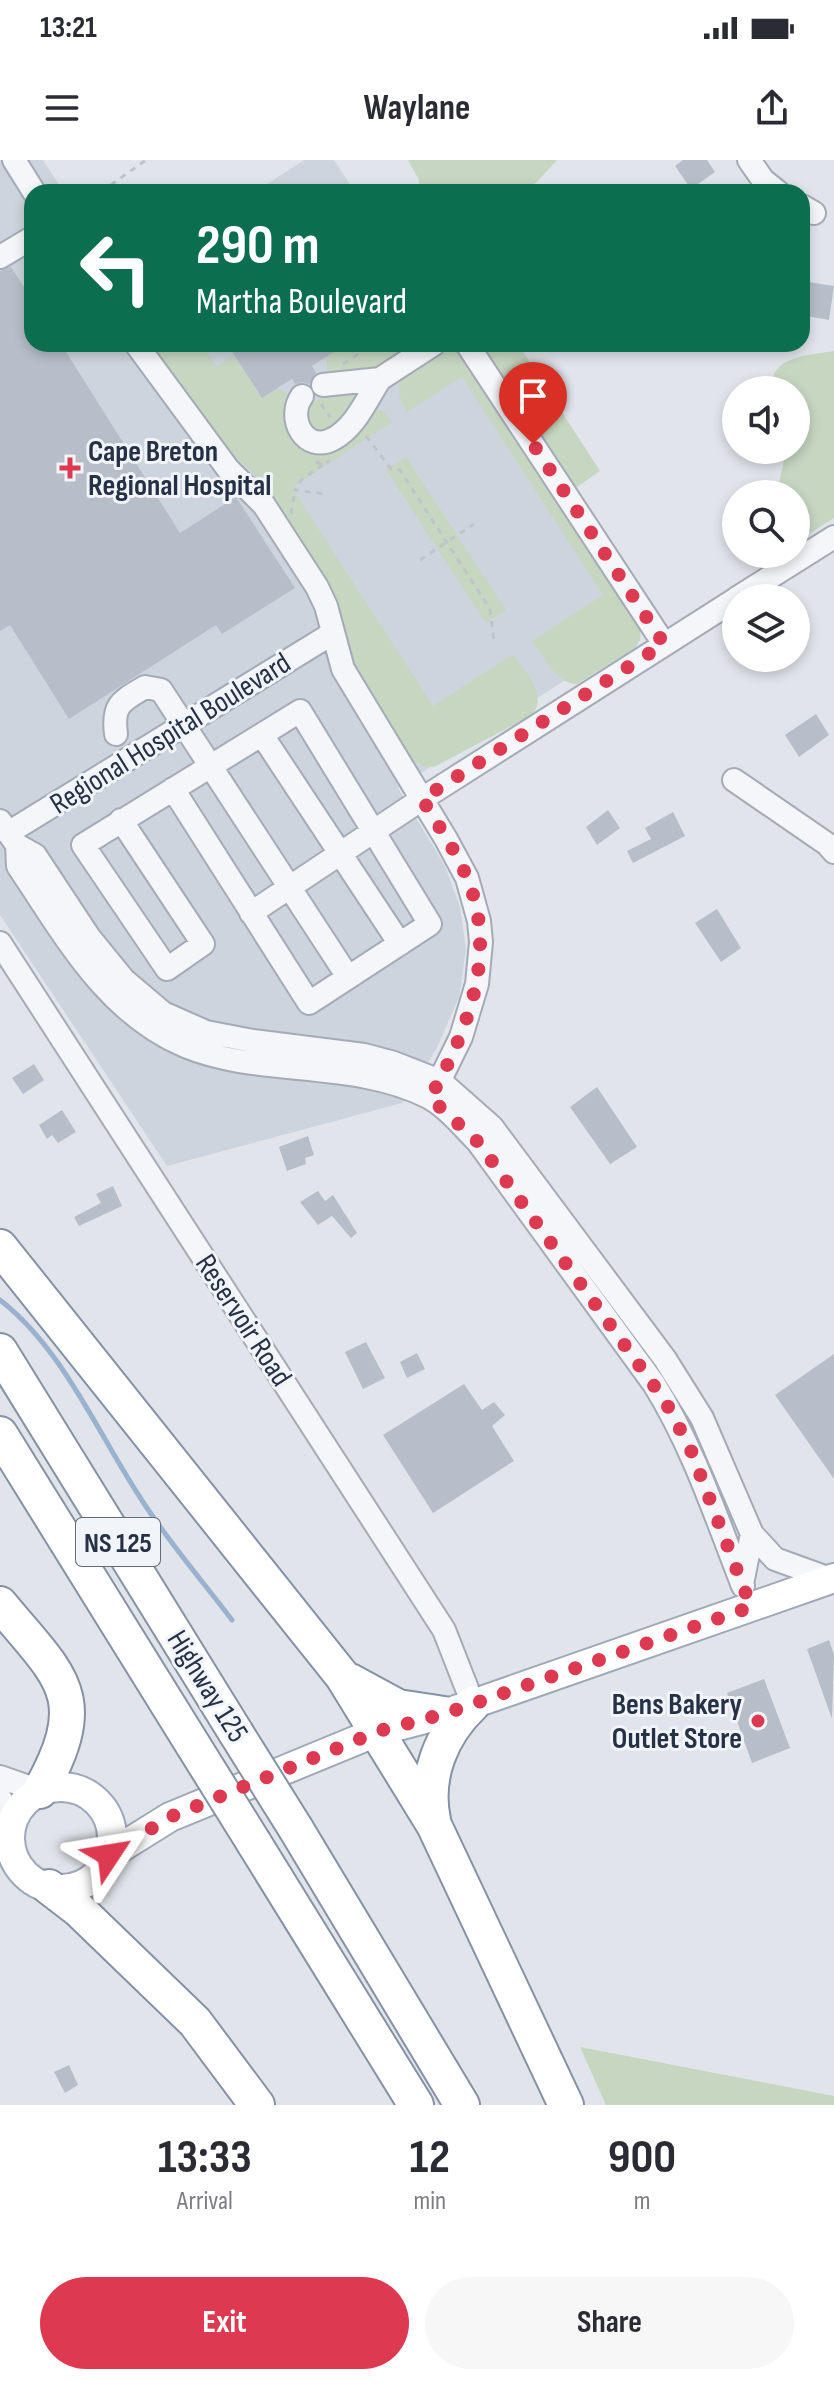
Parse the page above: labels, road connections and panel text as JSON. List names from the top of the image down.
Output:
{
  "streets": {
    "highway": ["NS 125", "Highway 125"],
    "street": ["Regional Hospital Boulevard", "Reservoir Road"]
  },
  "places": {
    "health": ["Cape Breton Regional Hospital"],
    "other": ["Bens Bakery Outlet Store"]
  },
  "page": {
    "status": "13:21",
    "header": "Waylane",
    "turn": ["290 m", "Martha Boulevard"],
    "eta": [
      "13:33",
      "Arrival",
      "12",
      "min",
      "900",
      "m"
    ],
    "buttons": ["Exit", "Share"]
  }
}
